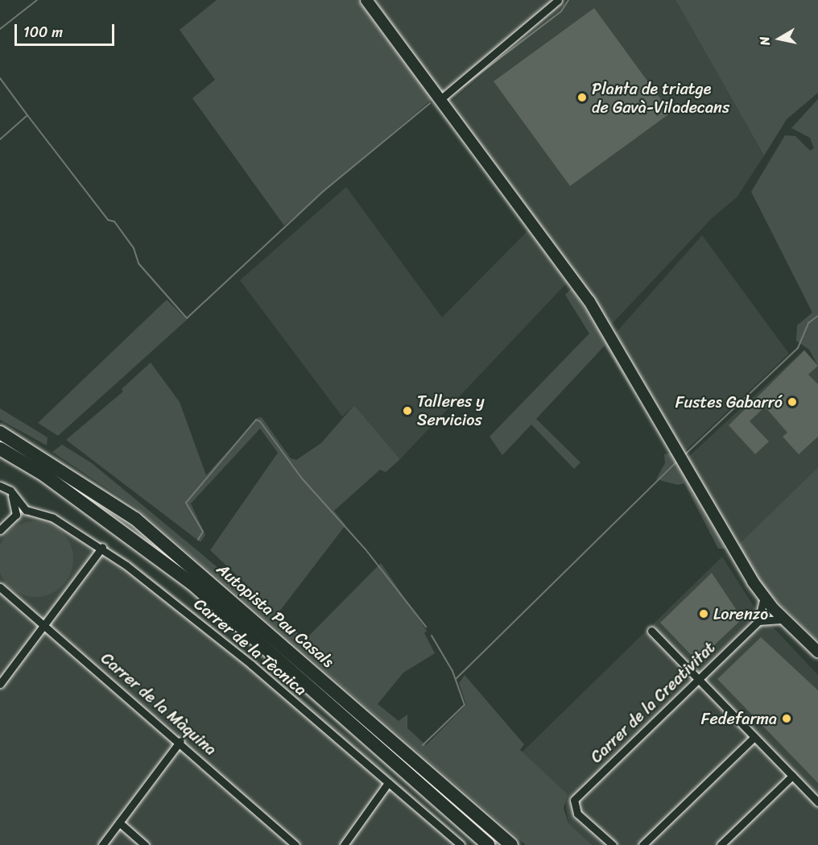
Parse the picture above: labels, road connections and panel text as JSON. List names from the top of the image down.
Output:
{
  "streets": {
    "highway": ["Autopista Pau Casals"],
    "street": ["Carrer de la Tècnica", "Carrer de la Creativitat", "Carrer de la Màquina"]
  },
  "places": [
    "Planta de triatge de Gavà-Viladecans",
    "Fustes Gabarró",
    "Talleres y Servicios",
    "Lorenzo",
    "Fedefarma"
  ],
  "scale_bar": "100 m",
  "north": "left"
}
